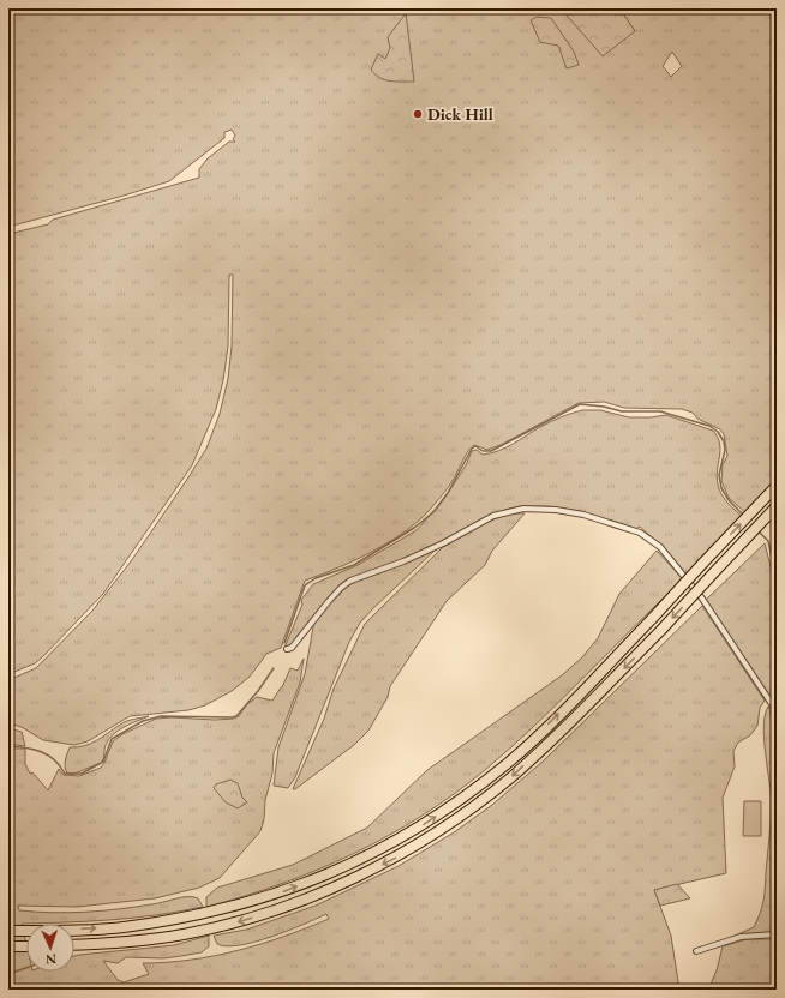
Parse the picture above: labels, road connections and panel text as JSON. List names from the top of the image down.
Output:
{
  "places": ["Dick Hill"],
  "north": "bottom"
}
